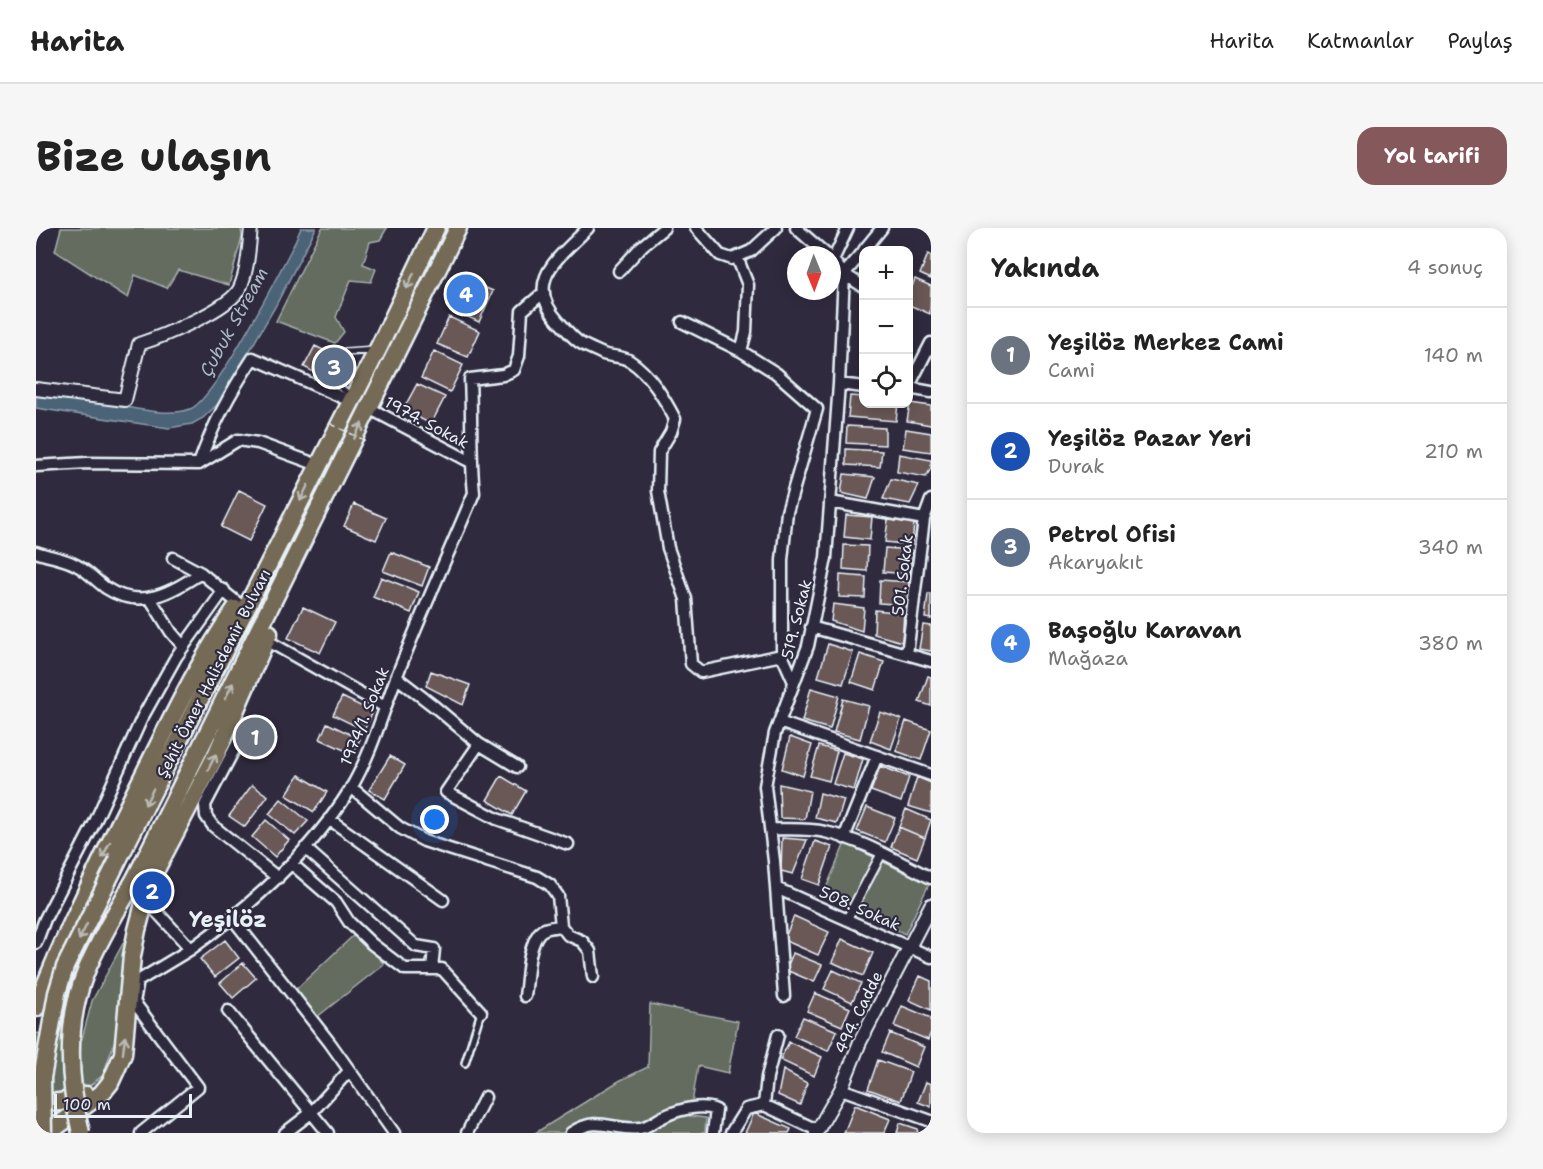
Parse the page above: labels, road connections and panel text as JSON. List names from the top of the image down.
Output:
{
  "streets": {
    "highway": ["Şehit Ömer Halisdemir Bulvarı"],
    "street": [
      "1974. Sokak",
      "501. Sokak",
      "519. Sokak",
      "1974/1. Sokak",
      "508. Sokak",
      "494. Cadde"
    ]
  },
  "crossings": [
    ["1974. Sokak", "Şehit Ömer Halisdemir Bulvarı"],
    ["1974. Sokak", "1974/1. Sokak"],
    ["519. Sokak", "508. Sokak"],
    ["508. Sokak", "494. Cadde"]
  ],
  "districts": ["Yeşilöz"],
  "water": ["Çubuk Stream"],
  "scale_bar": "100 m",
  "north": "bottom",
  "page": {
    "header": "Harita",
    "nav": ["Harita", "Katmanlar", "Paylaş"],
    "buttons": "Yol tarifi",
    "title": "Bize ulaşın",
    "heading": ["Yakında", "4 sonuç"],
    "map_buttons": ["+", "−"],
    "pins": [
      "4",
      "3",
      "1",
      "2"
    ],
    "list": [
      {
        "mark": "1",
        "name": "Yeşilöz Merkez Cami",
        "note": "Cami",
        "value": "140 m"
      },
      {
        "mark": "2",
        "name": "Yeşilöz Pazar Yeri",
        "note": "Durak",
        "value": "210 m"
      },
      {
        "mark": "3",
        "name": "Petrol Ofisi",
        "note": "Akaryakıt",
        "value": "340 m"
      },
      {
        "mark": "4",
        "name": "Başoğlu Karavan",
        "note": "Mağaza",
        "value": "380 m"
      }
    ],
    "scale": "100 m"
  }
}
